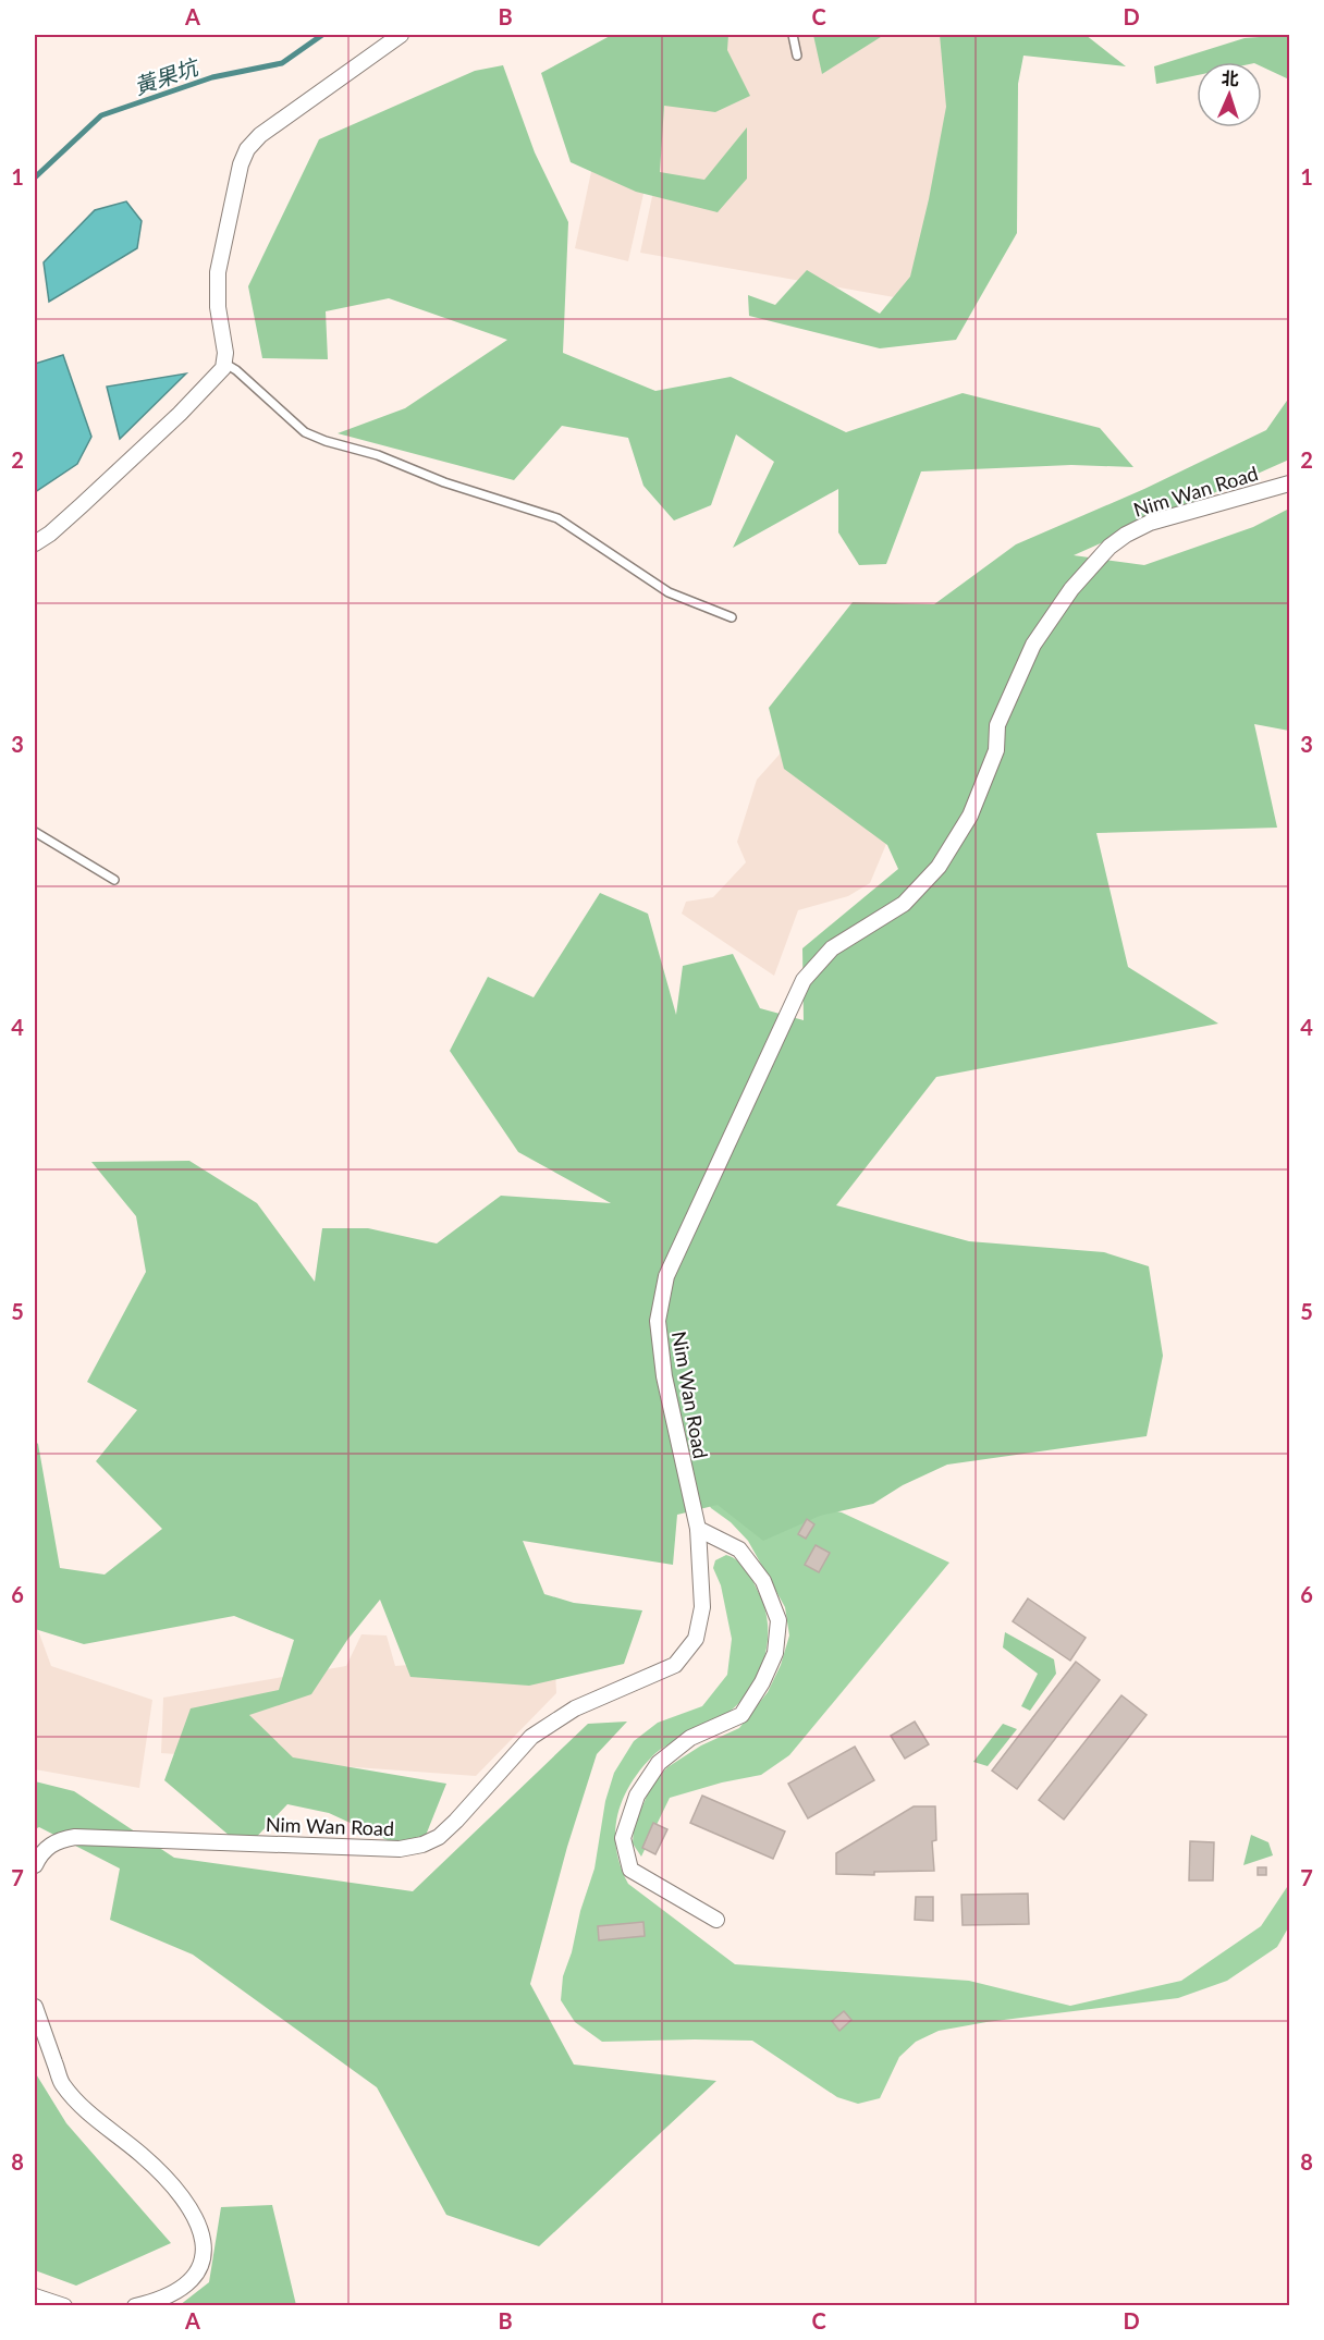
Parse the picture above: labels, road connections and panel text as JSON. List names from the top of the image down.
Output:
{
  "streets": {
    "street": ["Nim Wan Road"]
  },
  "water": ["黃果坑"],
  "north": "top",
  "grid": {
    "columns": [
      "A",
      "B",
      "C",
      "D"
    ],
    "rows": [
      "1",
      "2",
      "3",
      "4",
      "5",
      "6",
      "7",
      "8"
    ]
  }
}
